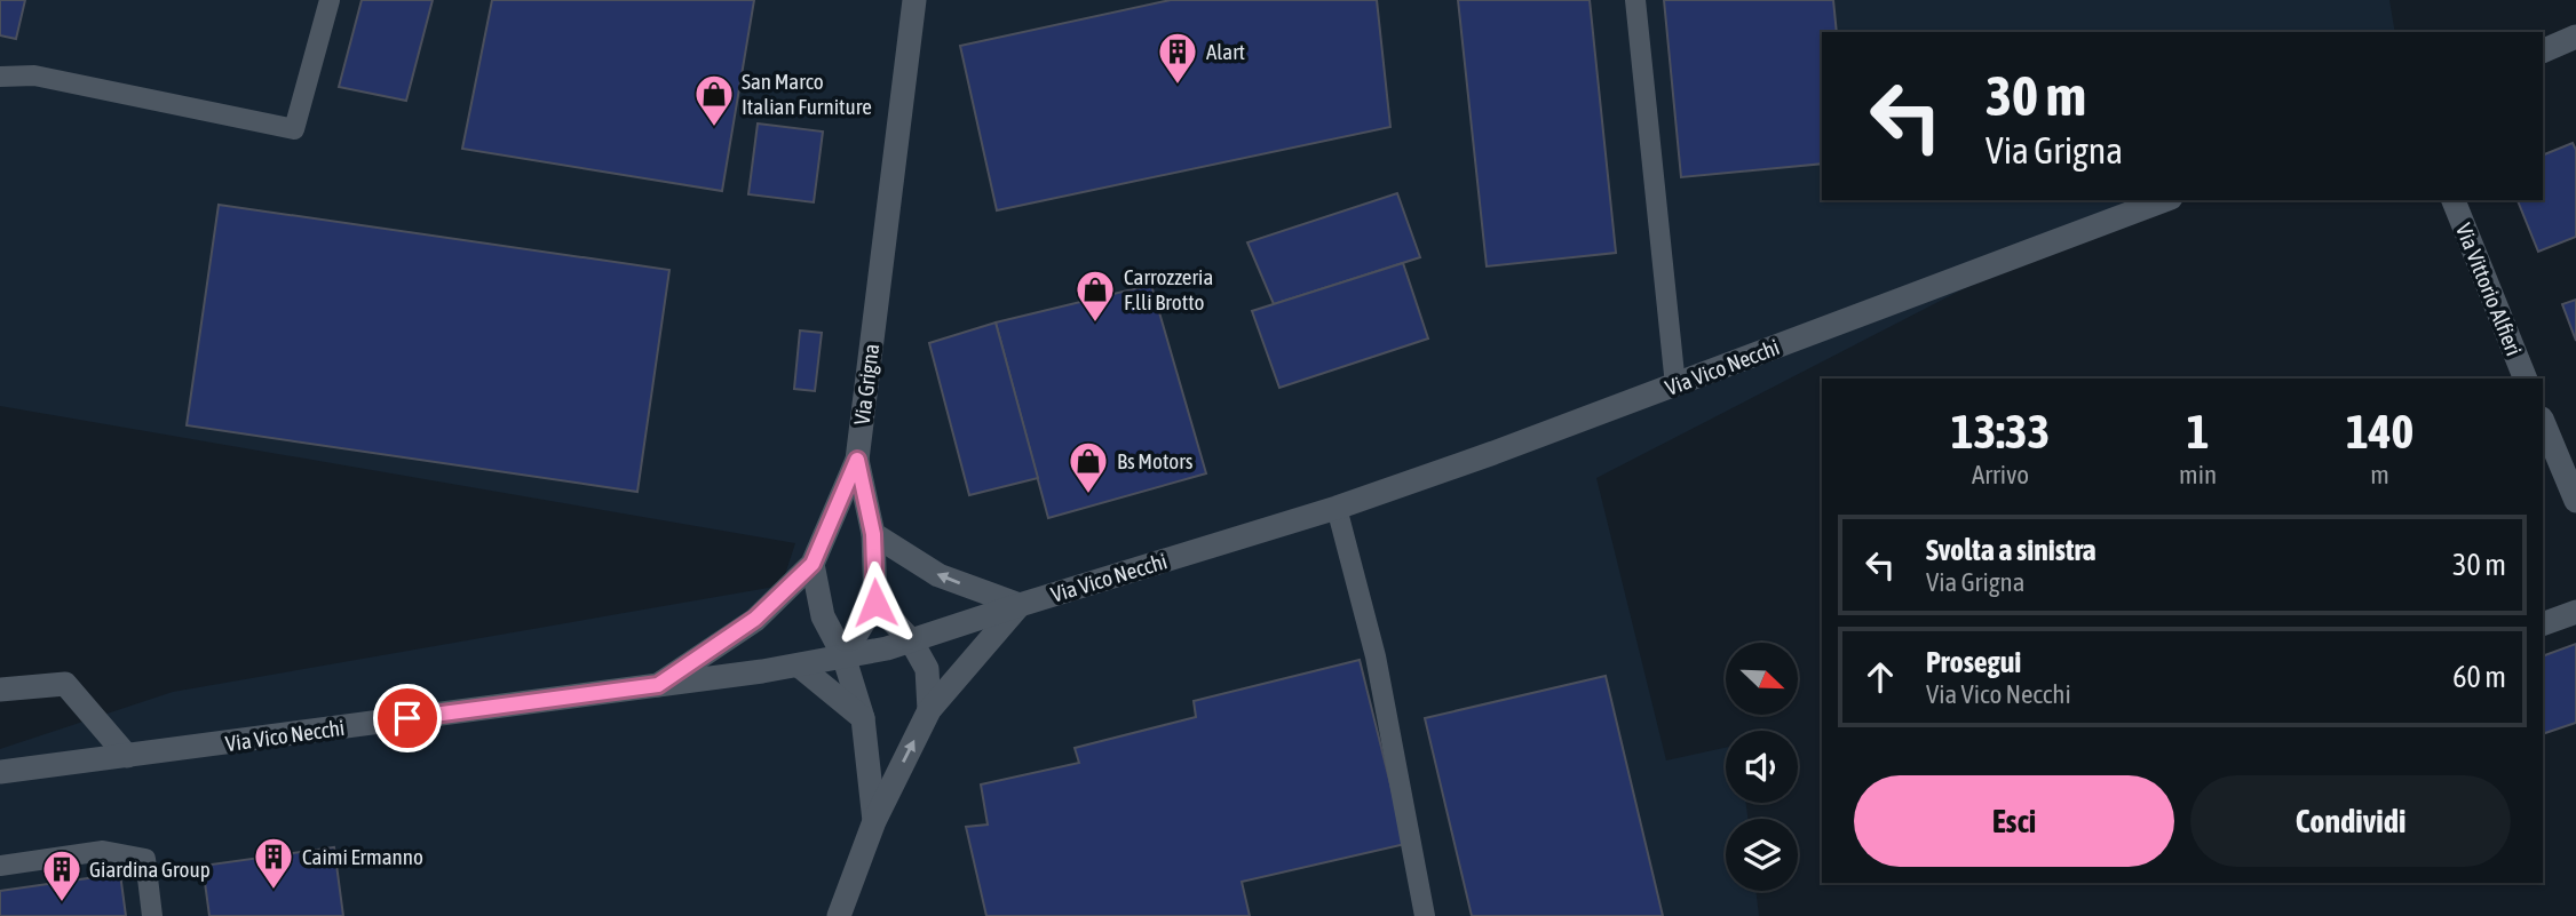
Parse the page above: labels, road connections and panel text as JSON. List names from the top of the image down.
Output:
{
  "streets": {
    "street": ["Via Vittorio Alfieri", "Via Vico Necchi", "Via Grigna"]
  },
  "crossings": [
    ["Via Vico Necchi", "Via Grigna"]
  ],
  "places": {
    "building": ["Alart", "Caimi Ermanno", "Giardina Group"],
    "shop": ["San Marco Italian Furniture", "Carrozzeria F.lli Brotto", "Bs Motors"]
  },
  "north": "bottom right",
  "page": {
    "turn": ["30 m", "Via Grigna"],
    "eta": [
      "13:33",
      "Arrivo",
      "1",
      "min",
      "140",
      "m"
    ],
    "list": [
      {
        "name": "Svolta a sinistra",
        "note": "Via Grigna",
        "value": "30 m"
      },
      {
        "name": "Prosegui",
        "note": "Via Vico Necchi",
        "value": "60 m"
      }
    ],
    "buttons": ["Esci", "Condividi"]
  }
}
